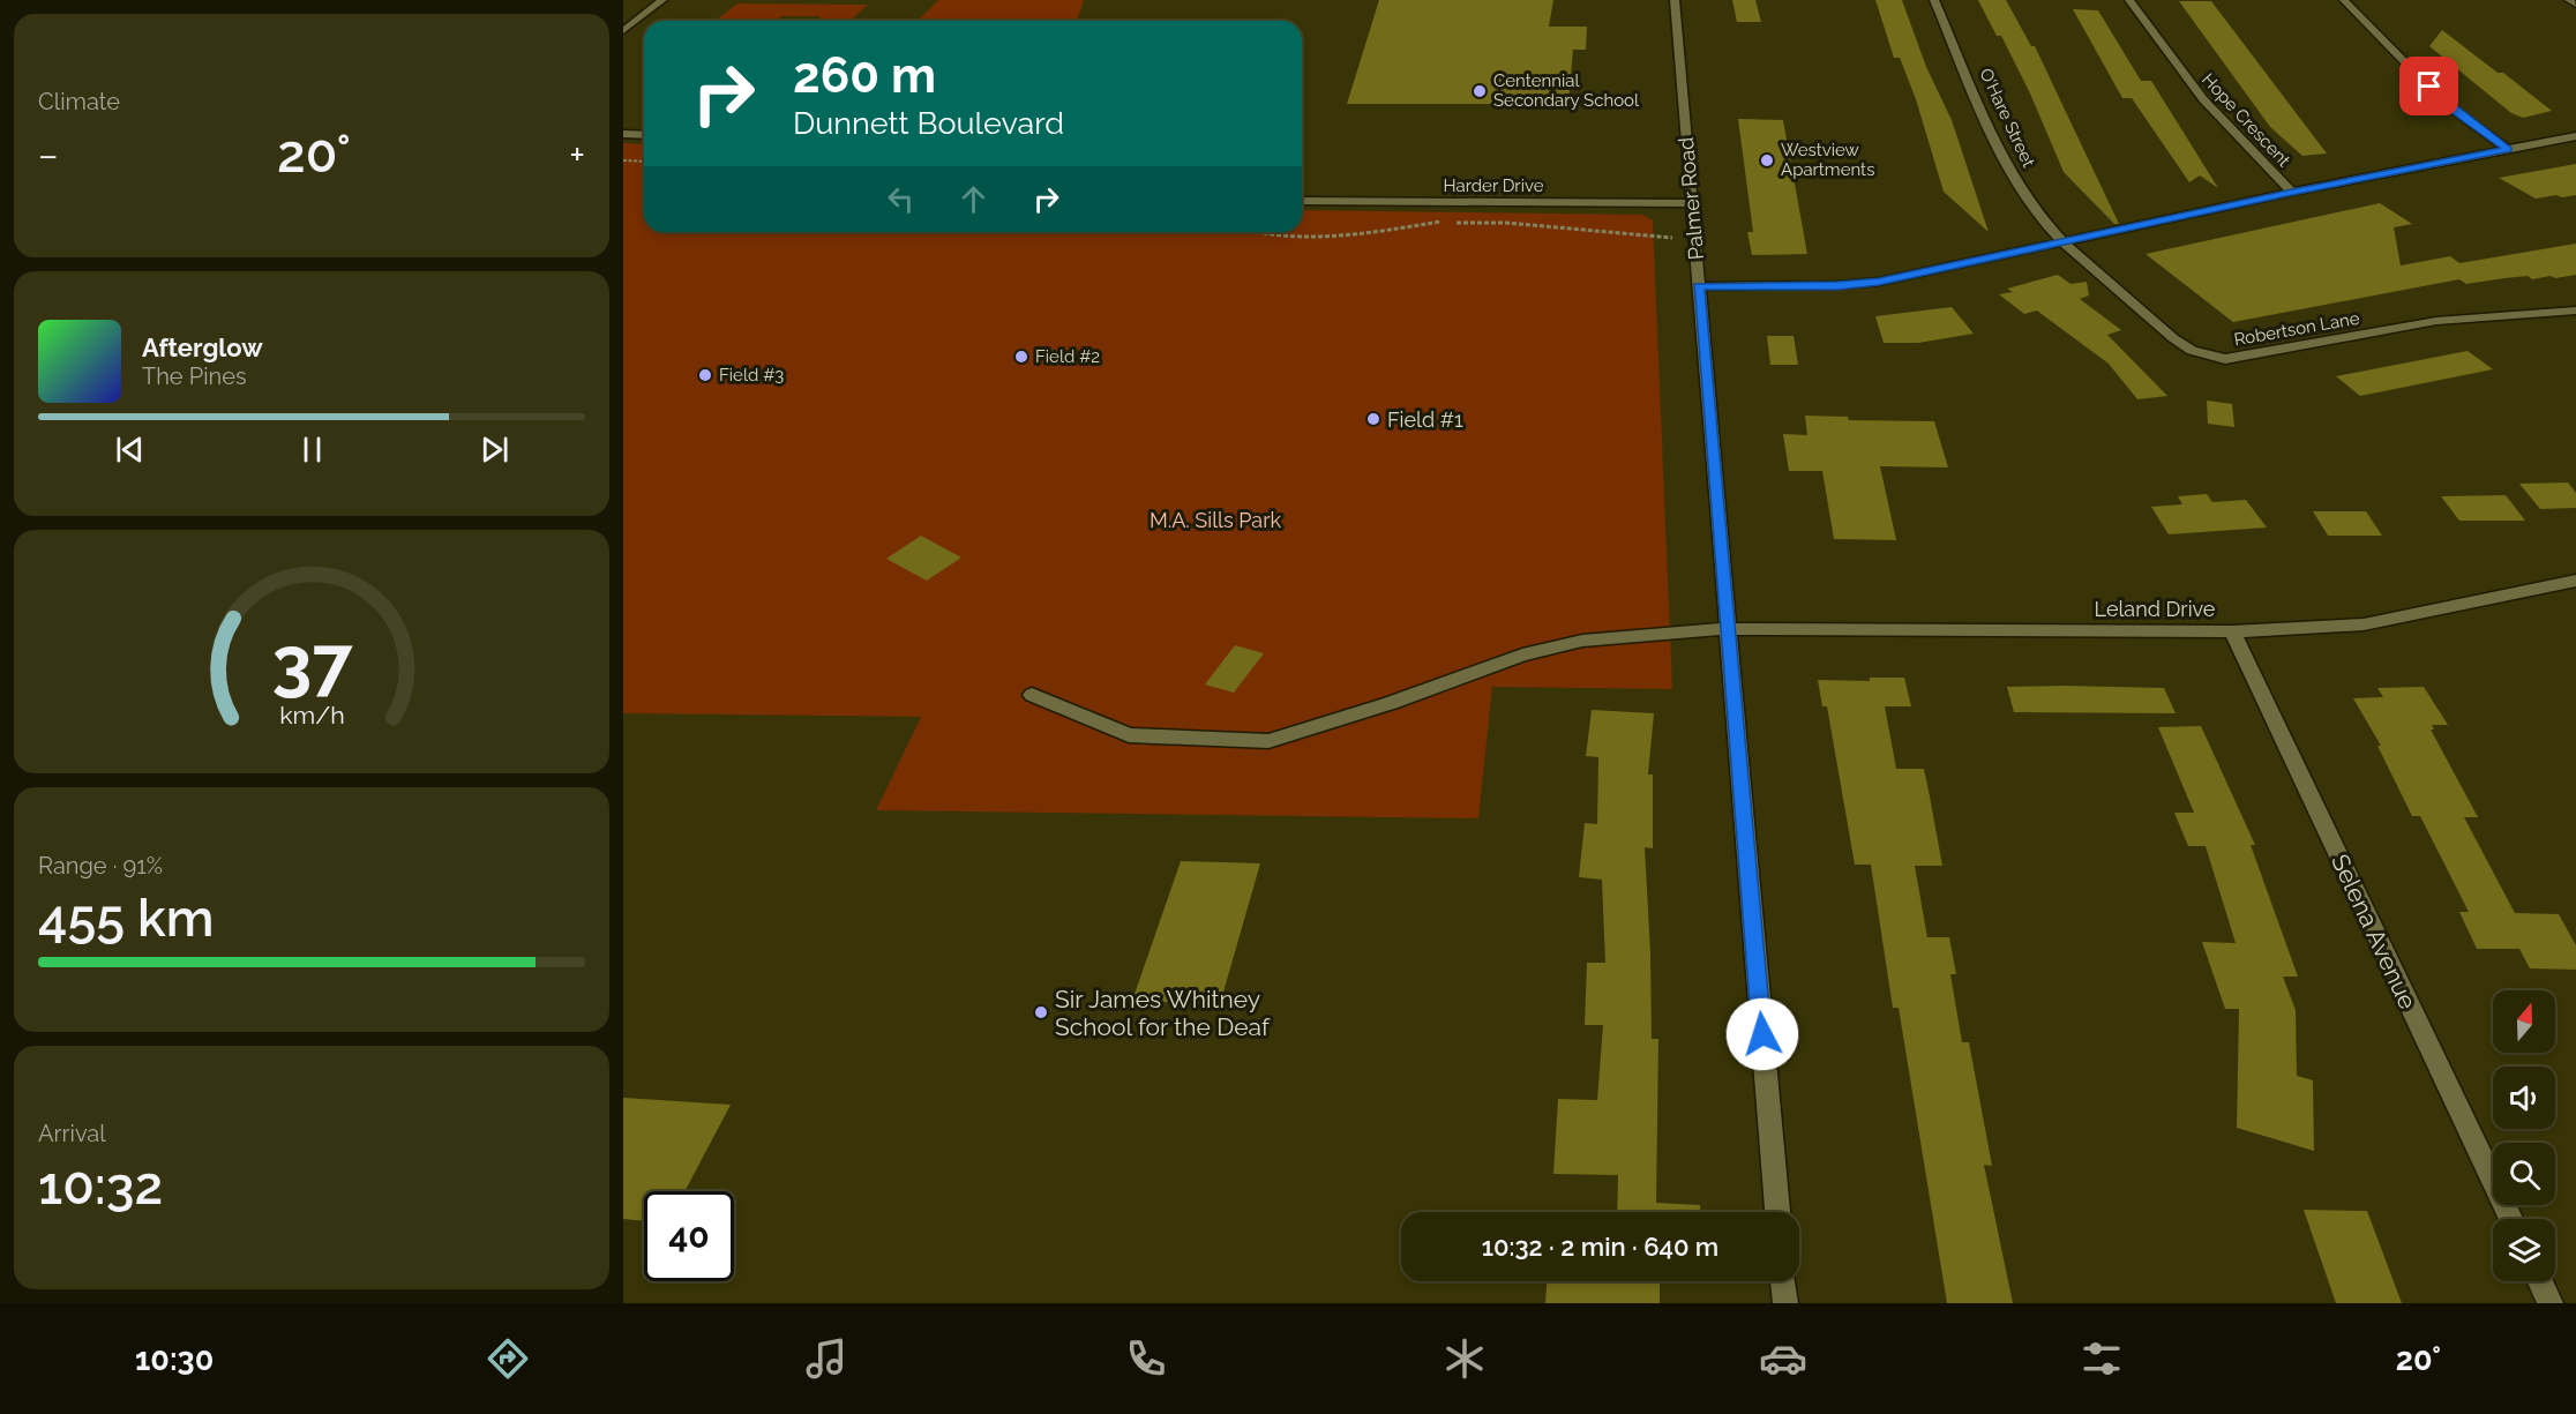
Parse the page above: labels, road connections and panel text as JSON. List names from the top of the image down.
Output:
{
  "streets": {
    "street": [
      "O'Hare Street",
      "Hope Crescent",
      "Harder Drive",
      "Palmer Road",
      "Robertson Lane",
      "Leland Drive",
      "Selena Avenue"
    ]
  },
  "crossings": [
    ["O'Hare Street", "Robertson Lane"],
    ["Harder Drive", "Palmer Road"],
    ["Palmer Road", "Leland Drive"],
    ["Leland Drive", "Selena Avenue"]
  ],
  "parks": ["M.A. Sills Park"],
  "places": [
    "Centennial Secondary School",
    "Westview Apartments",
    "Field #2",
    "Field #3",
    "Field #1",
    "Sir James Whitney School for the Deaf"
  ],
  "north": "top",
  "page": {
    "tile": [
      "Climate",
      ["Range · 91%", "455 km"],
      ["Arrival", "10:32"]
    ],
    "turn": ["260 m", "Dunnett Boulevard"],
    "heat": ["−", "20°", "+"],
    "song": ["Afterglow", "The Pines"],
    "limit": "40",
    "trip": "10:32 · 2 min · 640 m",
    "tabs": ["10:30", "20°"],
    "gauge": ["37", "km/h"]
  }
}
